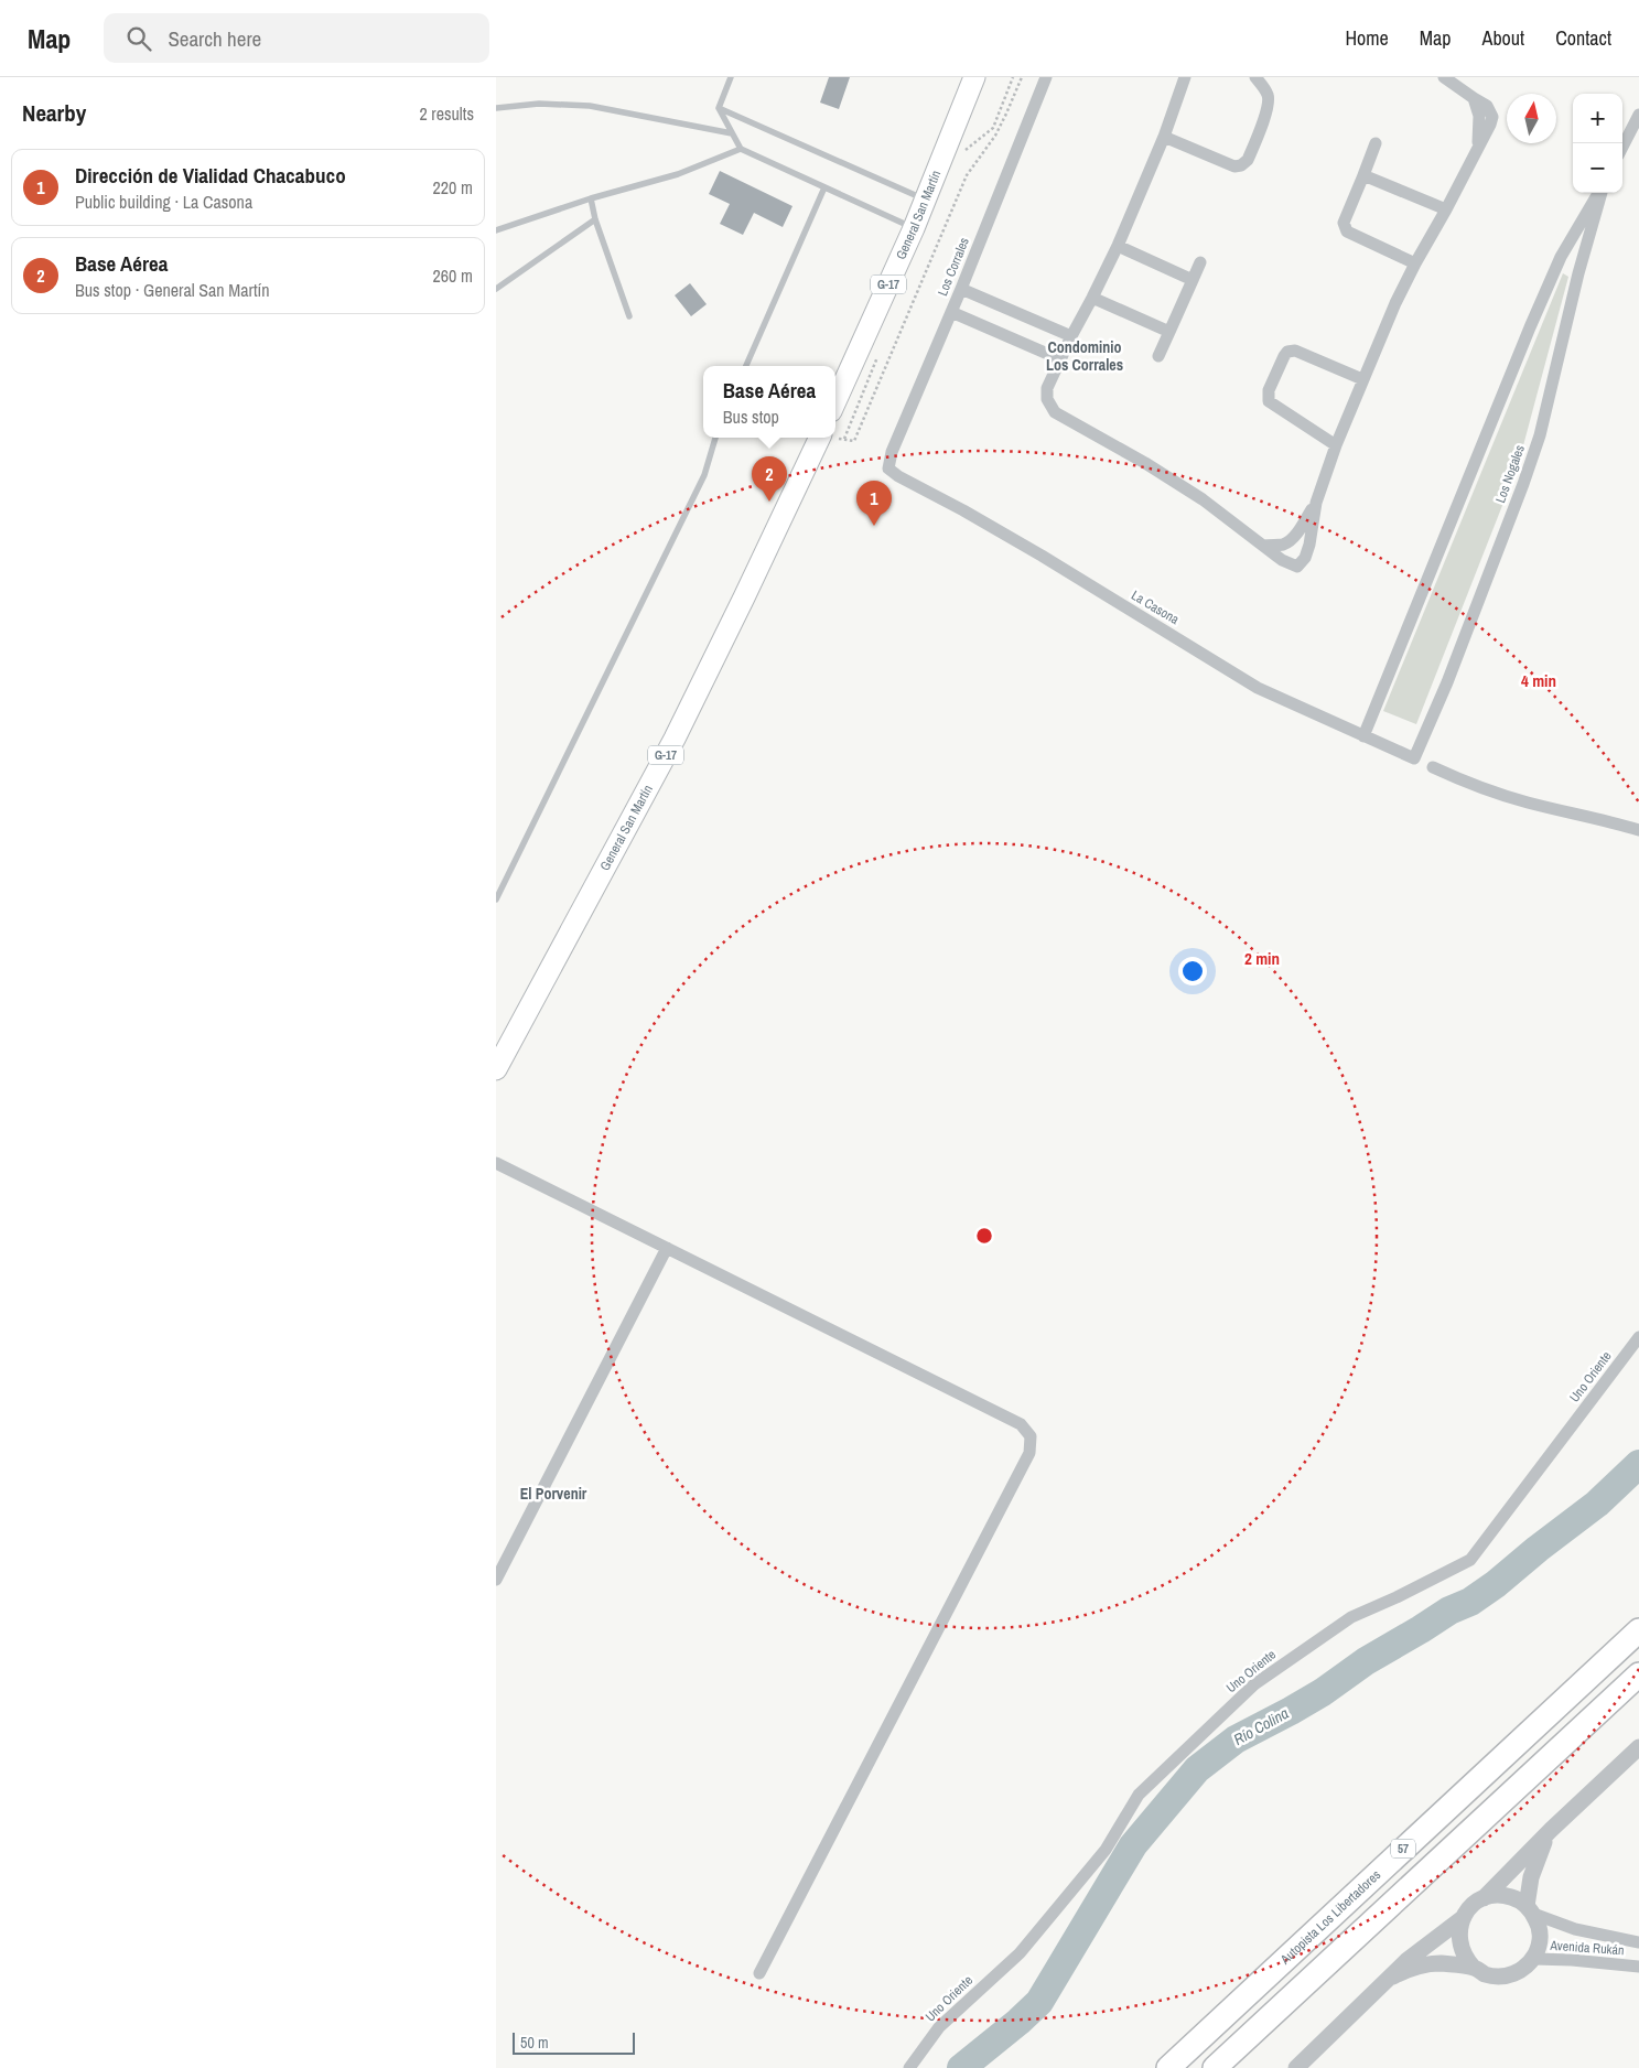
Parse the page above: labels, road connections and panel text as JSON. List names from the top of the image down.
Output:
{
  "streets": {
    "highway": ["57", "Autopista Los Libertadores"],
    "main road": ["General San Martín", "G-17"],
    "street": [
      "Los Corrales",
      "Los Nogales",
      "La Casona",
      "Uno Oriente",
      "Avenida Rukán"
    ]
  },
  "crossings": [
    ["Los Corrales", "La Casona"],
    ["Los Nogales", "La Casona"]
  ],
  "districts": ["Condominio Los Corrales", "El Porvenir"],
  "water": ["Río Colina"],
  "scale_bar": "50 m",
  "north": "top",
  "page": {
    "header": "Map",
    "search": "Search here",
    "nav": [
      "Home",
      "Map",
      "About",
      "Contact"
    ],
    "heading": ["Nearby", "2 results"],
    "map_buttons": ["+", "−"],
    "list": [
      {
        "mark": "1",
        "name": "Dirección de Vialidad Chacabuco",
        "note": "Public building · La Casona",
        "value": "220 m"
      },
      {
        "mark": "2",
        "name": "Base Aérea",
        "note": "Bus stop · General San Martín",
        "value": "260 m"
      }
    ],
    "popup": ["Base Aérea", "Bus stop"],
    "pins": ["2", "1"],
    "scale": "50 m"
  },
  "rings": ["4 min", "2 min"]
}
